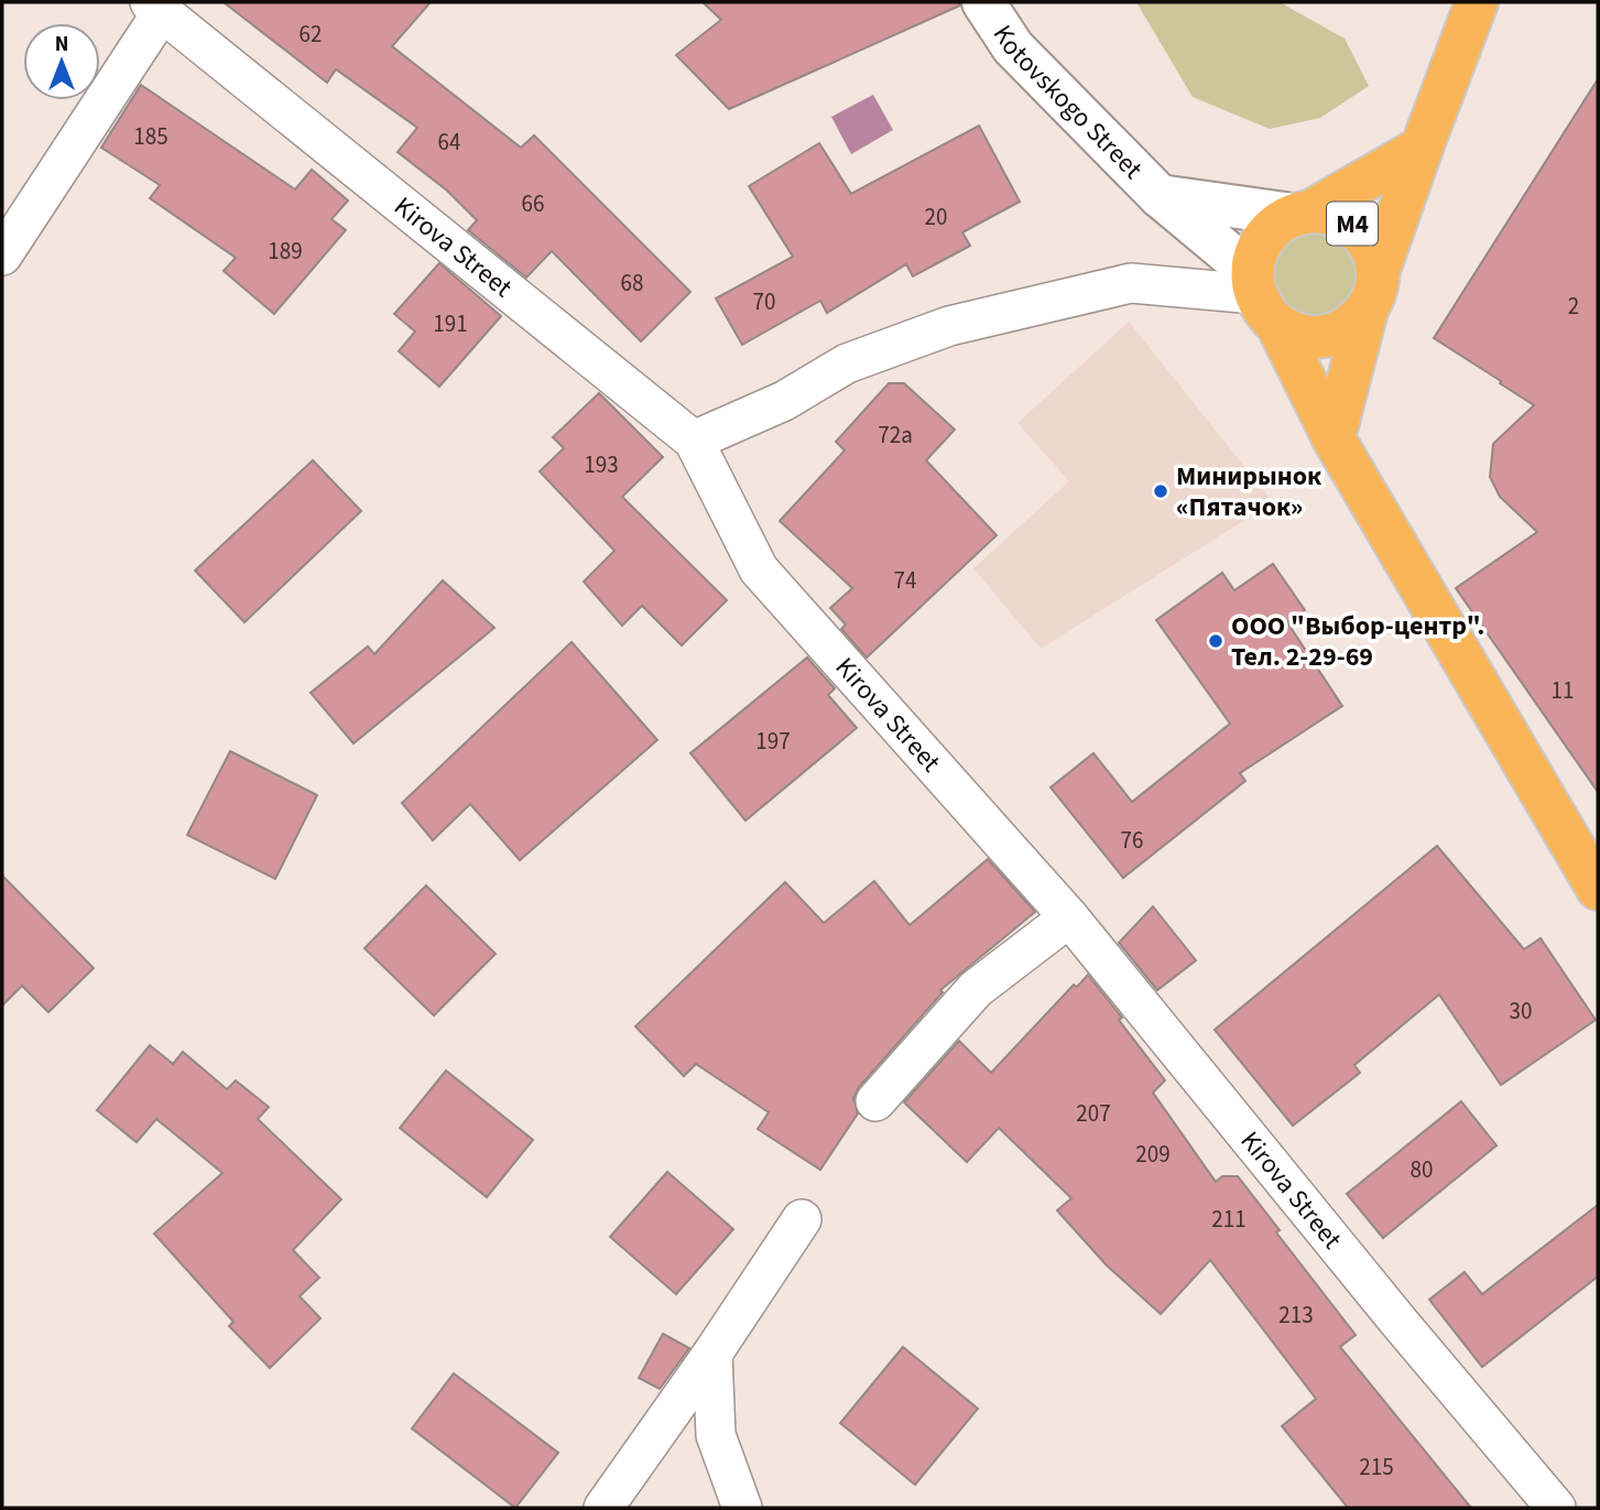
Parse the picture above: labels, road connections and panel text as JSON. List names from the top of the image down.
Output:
{
  "streets": {
    "highway": ["Kotovskogo Street", "M4"],
    "street": ["Kirova Street"]
  },
  "crossings": [
    ["Kotovskogo Street", "M4"]
  ],
  "places": ["Минирынок «Пятачок»", "ООО \"Выбор-центр\". Тел. 2-29-69"],
  "house_numbers": [
    "62",
    "185",
    "64",
    "66",
    "20",
    "189",
    "68",
    "70",
    "2",
    "191",
    "72а",
    "193",
    "74",
    "11",
    "197",
    "76",
    "30",
    "207",
    "209",
    "80",
    "211",
    "213",
    "215"
  ],
  "north": "top"
}
